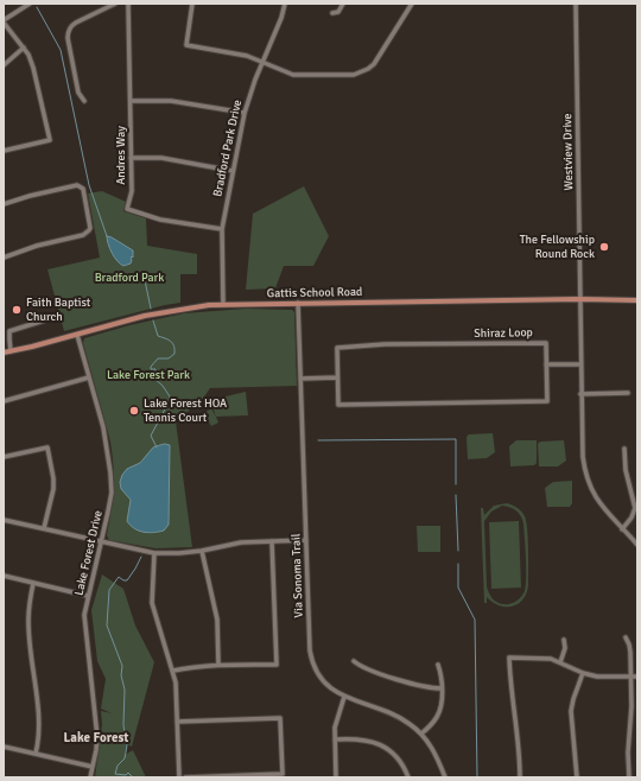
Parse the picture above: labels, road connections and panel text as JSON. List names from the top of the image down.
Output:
{
  "streets": {
    "main road": ["Gattis School Road"],
    "street": [
      "Bradford Park Drive",
      "Westview Drive",
      "Andres Way",
      "Shiraz Loop",
      "Lake Forest Drive",
      "Via Sonoma Trail"
    ]
  },
  "crossings": [
    ["Bradford Park Drive", "Andres Way"],
    ["Bradford Park Drive", "Gattis School Road"],
    ["Westview Drive", "Gattis School Road"],
    ["Gattis School Road", "Lake Forest Drive"],
    ["Gattis School Road", "Via Sonoma Trail"]
  ],
  "districts": ["Lake Forest"],
  "parks": ["Bradford Park", "Lake Forest Park"],
  "places": ["The Fellowship Round Rock", "Faith Baptist Church", "Lake Forest HOA Tennis Court"]
}
